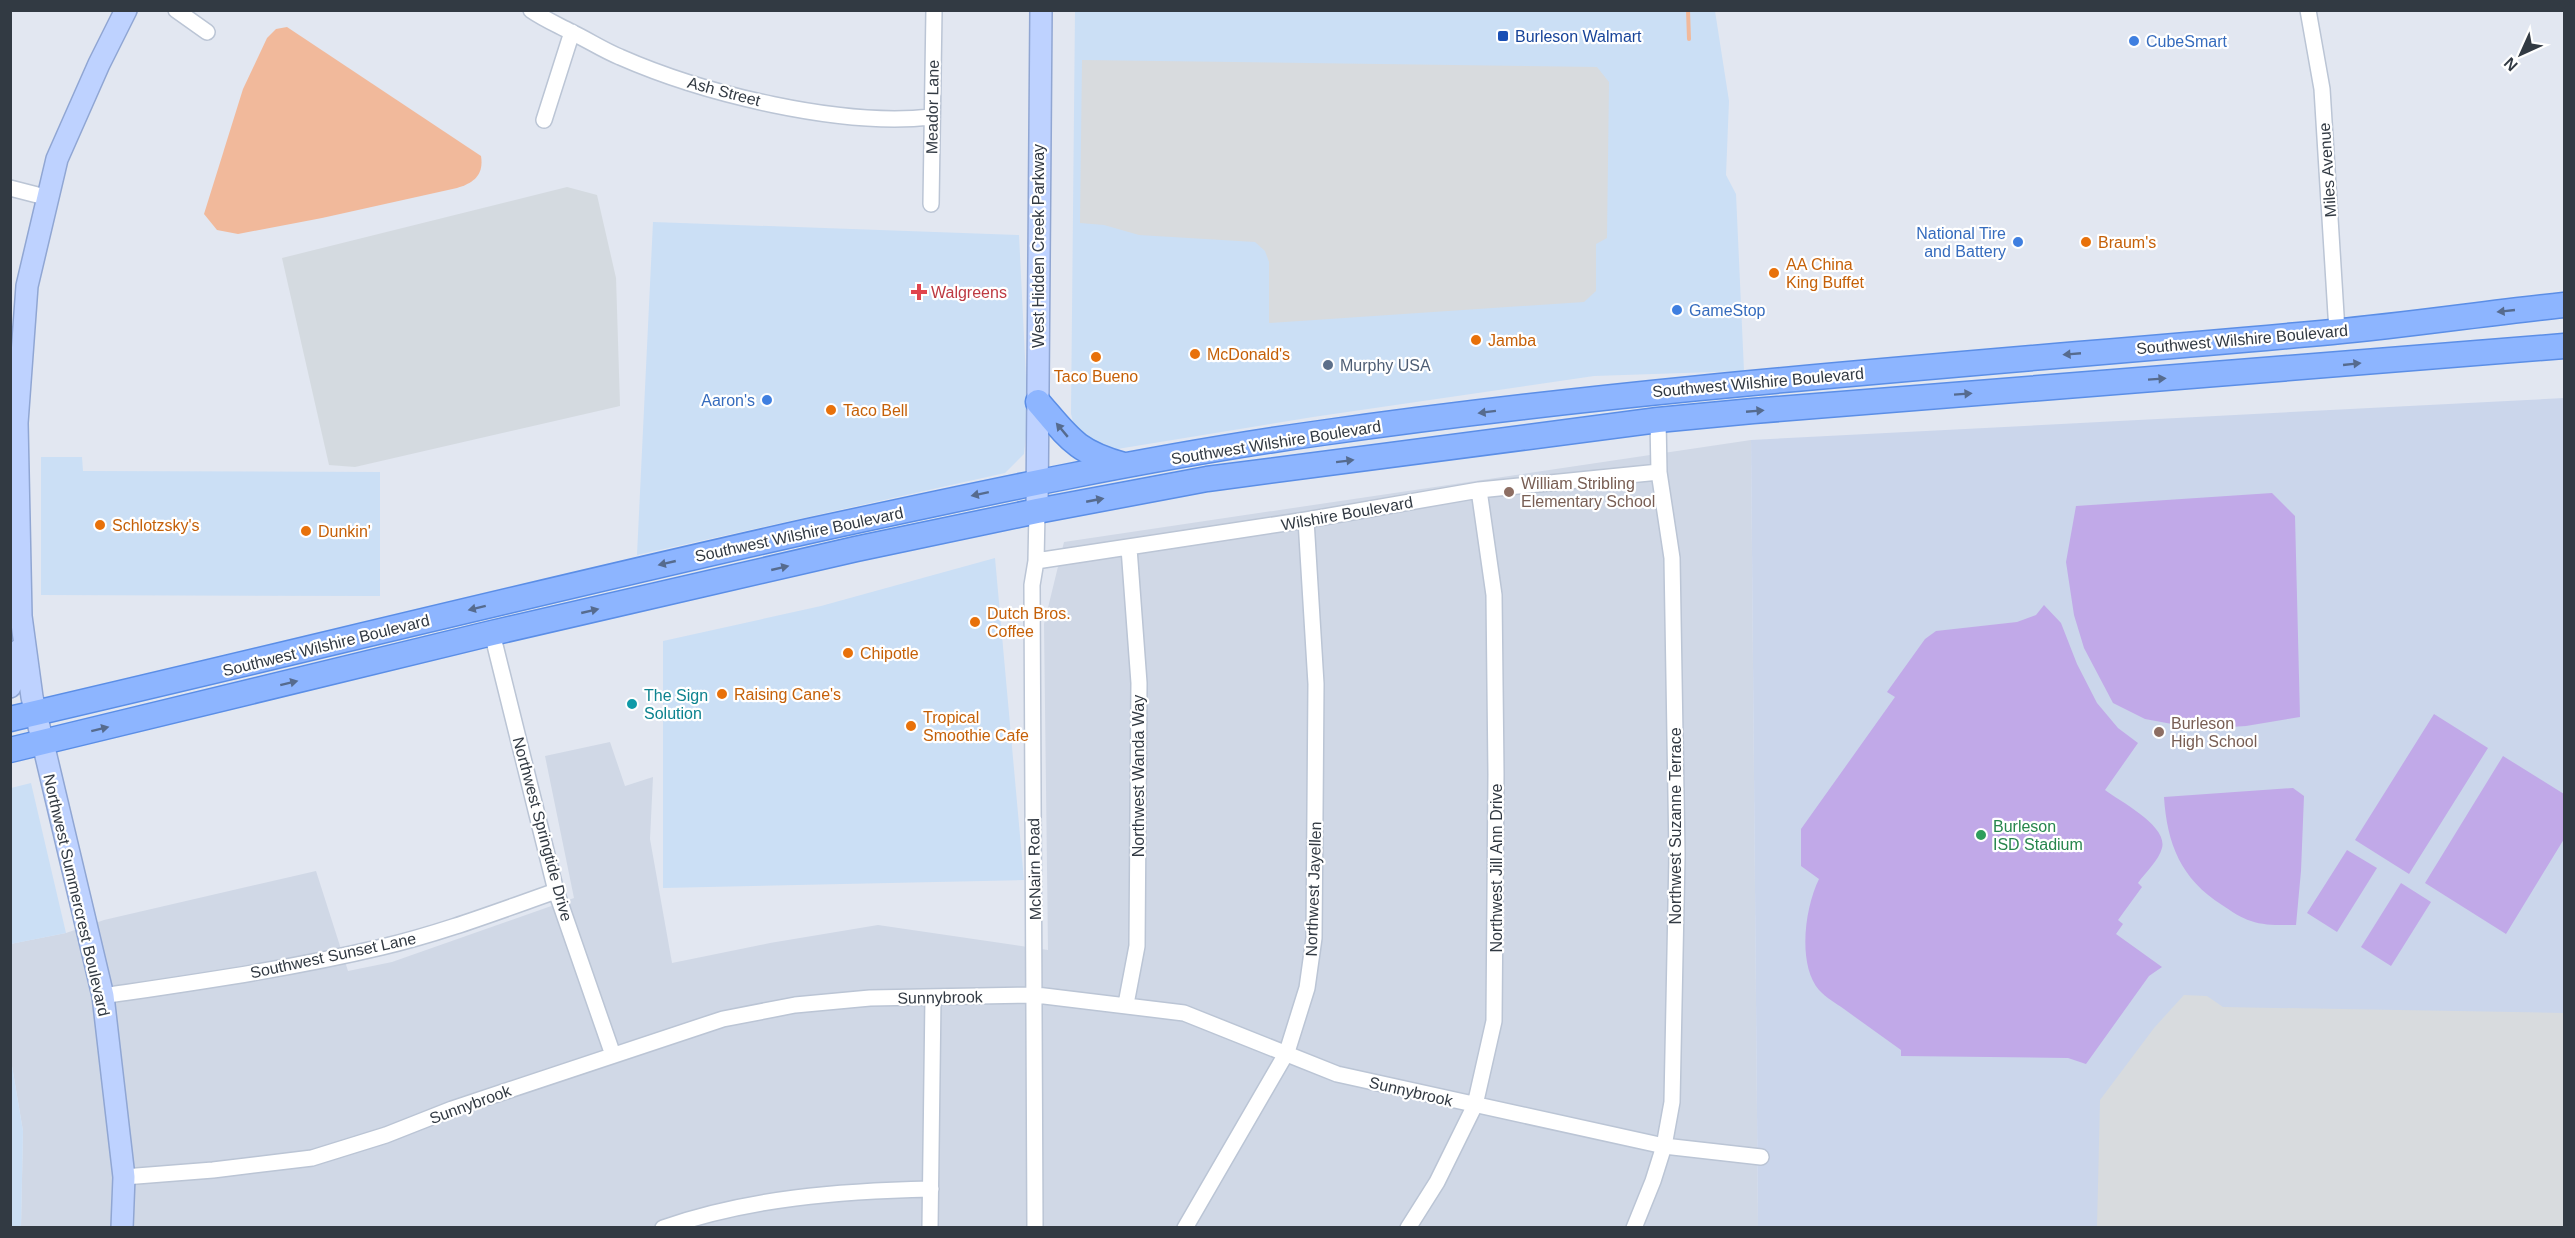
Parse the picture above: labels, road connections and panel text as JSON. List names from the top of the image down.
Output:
{
  "streets": {
    "main road": ["Southwest Wilshire Boulevard"],
    "street": [
      "Ash Street",
      "Meador Lane",
      "Miles Avenue",
      "West Hidden Creek Parkway",
      "Wilshire Boulevard",
      "Northwest Wanda Way",
      "Northwest Suzanne Terrace",
      "Northwest Springtide Drive",
      "Northwest Jill Ann Drive",
      "McNairn Road",
      "Northwest Jayellen",
      "Northwest Summercrest Boulevard",
      "Southwest Sunset Lane",
      "Sunnybrook"
    ]
  },
  "crossings": [
    ["Ash Street", "Meador Lane"],
    ["Miles Avenue", "Southwest Wilshire Boulevard"],
    ["West Hidden Creek Parkway", "Southwest Wilshire Boulevard"],
    ["West Hidden Creek Parkway", "McNairn Road"],
    ["Southwest Wilshire Boulevard", "Northwest Suzanne Terrace"],
    ["Southwest Wilshire Boulevard", "Northwest Springtide Drive"],
    ["Southwest Wilshire Boulevard", "McNairn Road"],
    ["Southwest Wilshire Boulevard", "Northwest Summercrest Boulevard"],
    ["Wilshire Boulevard", "Northwest Wanda Way"],
    ["Wilshire Boulevard", "Northwest Suzanne Terrace"],
    ["Wilshire Boulevard", "Northwest Jill Ann Drive"],
    ["Wilshire Boulevard", "McNairn Road"],
    ["Wilshire Boulevard", "Northwest Jayellen"],
    ["Northwest Wanda Way", "Sunnybrook"],
    ["Northwest Suzanne Terrace", "Sunnybrook"],
    ["Northwest Springtide Drive", "Southwest Sunset Lane"],
    ["Northwest Springtide Drive", "Sunnybrook"],
    ["Northwest Jill Ann Drive", "Sunnybrook"],
    ["McNairn Road", "Sunnybrook"],
    ["Northwest Jayellen", "Sunnybrook"],
    ["Northwest Summercrest Boulevard", "Southwest Sunset Lane"],
    ["Northwest Summercrest Boulevard", "Sunnybrook"]
  ],
  "places": {
    "transit": ["Burleson Walmart"],
    "other": [
      "CubeSmart",
      "National Tire and Battery",
      "Braum's",
      "AA China King Buffet",
      "GameStop",
      "Jamba",
      "McDonald's",
      "Taco Bueno",
      "Murphy USA",
      "Aaron's",
      "Taco Bell",
      "William Stribling Elementary School",
      "Schlotzsky's",
      "Dunkin'",
      "Dutch Bros. Coffee",
      "Chipotle",
      "Raising Cane's",
      "The Sign Solution",
      "Tropical Smoothie Cafe",
      "Burleson High School",
      "Burleson ISD Stadium"
    ],
    "health": ["Walgreens"]
  },
  "north": "bottom left"
}
